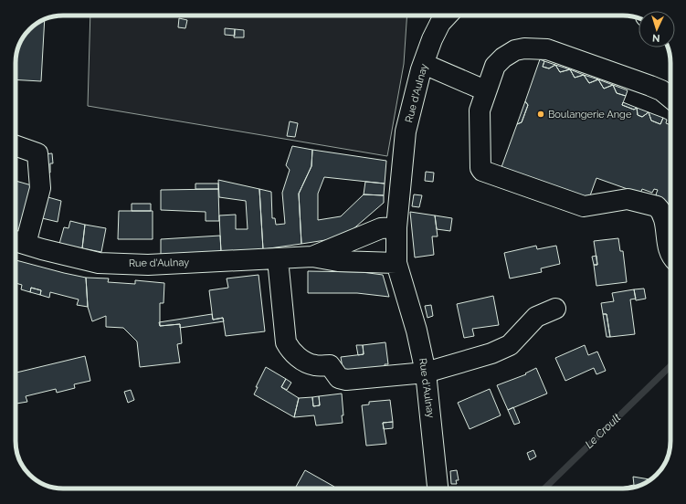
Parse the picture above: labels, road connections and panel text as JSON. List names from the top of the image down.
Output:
{
  "streets": {
    "street": ["Rue d'Aulnay"]
  },
  "water": ["Le Croult"],
  "places": ["Boulangerie Ange"],
  "north": "bottom"
}
